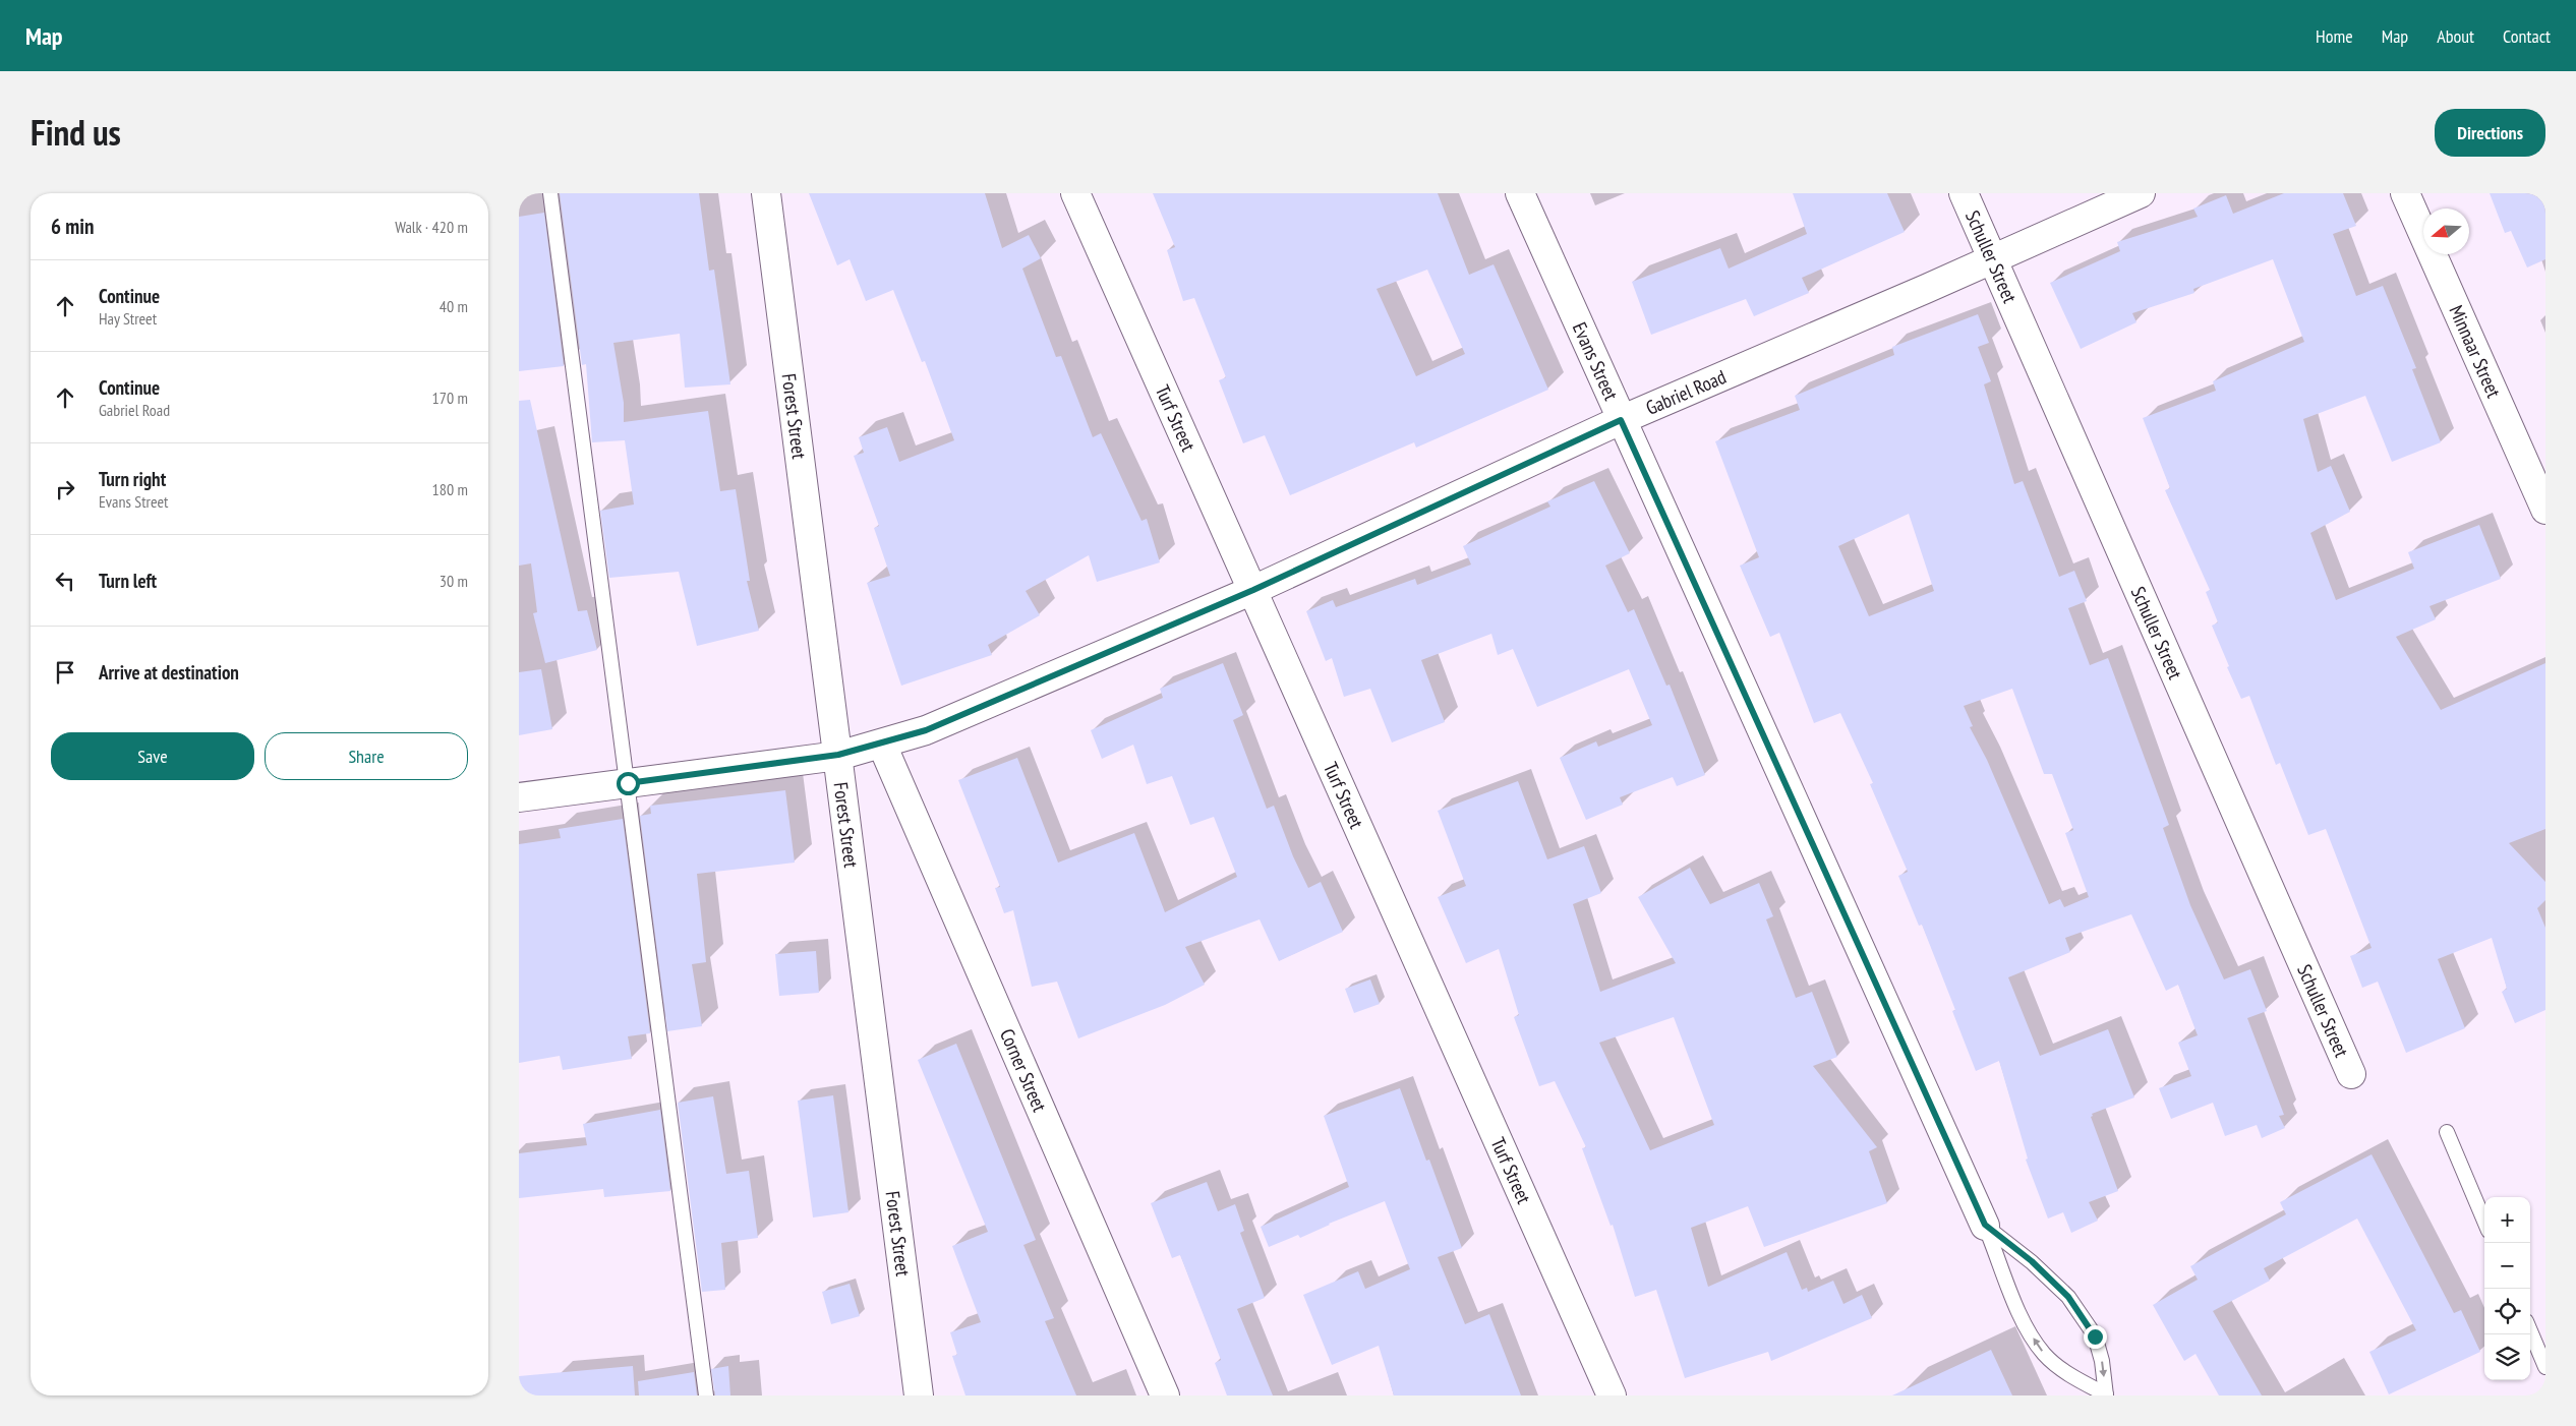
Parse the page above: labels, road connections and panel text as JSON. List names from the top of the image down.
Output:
{
  "streets": {
    "street": [
      "Schuller Street",
      "Minnaar Street",
      "Evans Street",
      "Gabriel Road",
      "Forest Street",
      "Turf Street",
      "Corner Street"
    ]
  },
  "crossings": [
    ["Schuller Street", "Gabriel Road"],
    ["Evans Street", "Gabriel Road"],
    ["Gabriel Road", "Forest Street"],
    ["Gabriel Road", "Turf Street"],
    ["Gabriel Road", "Corner Street"]
  ],
  "north": "left",
  "page": {
    "header": "Map",
    "nav": [
      "Home",
      "Map",
      "About",
      "Contact"
    ],
    "title": "Find us",
    "buttons": [
      "Directions",
      ["Save", "Share"]
    ],
    "heading": ["6 min", "Walk · 420 m"],
    "list": [
      ["Continue", "Hay Street", "40 m"],
      ["Continue", "Gabriel Road", "170 m"],
      ["Turn right", "Evans Street", "180 m"],
      ["Turn left", "30 m"],
      "Arrive at destination"
    ],
    "map_buttons": ["+", "−"]
  }
}
